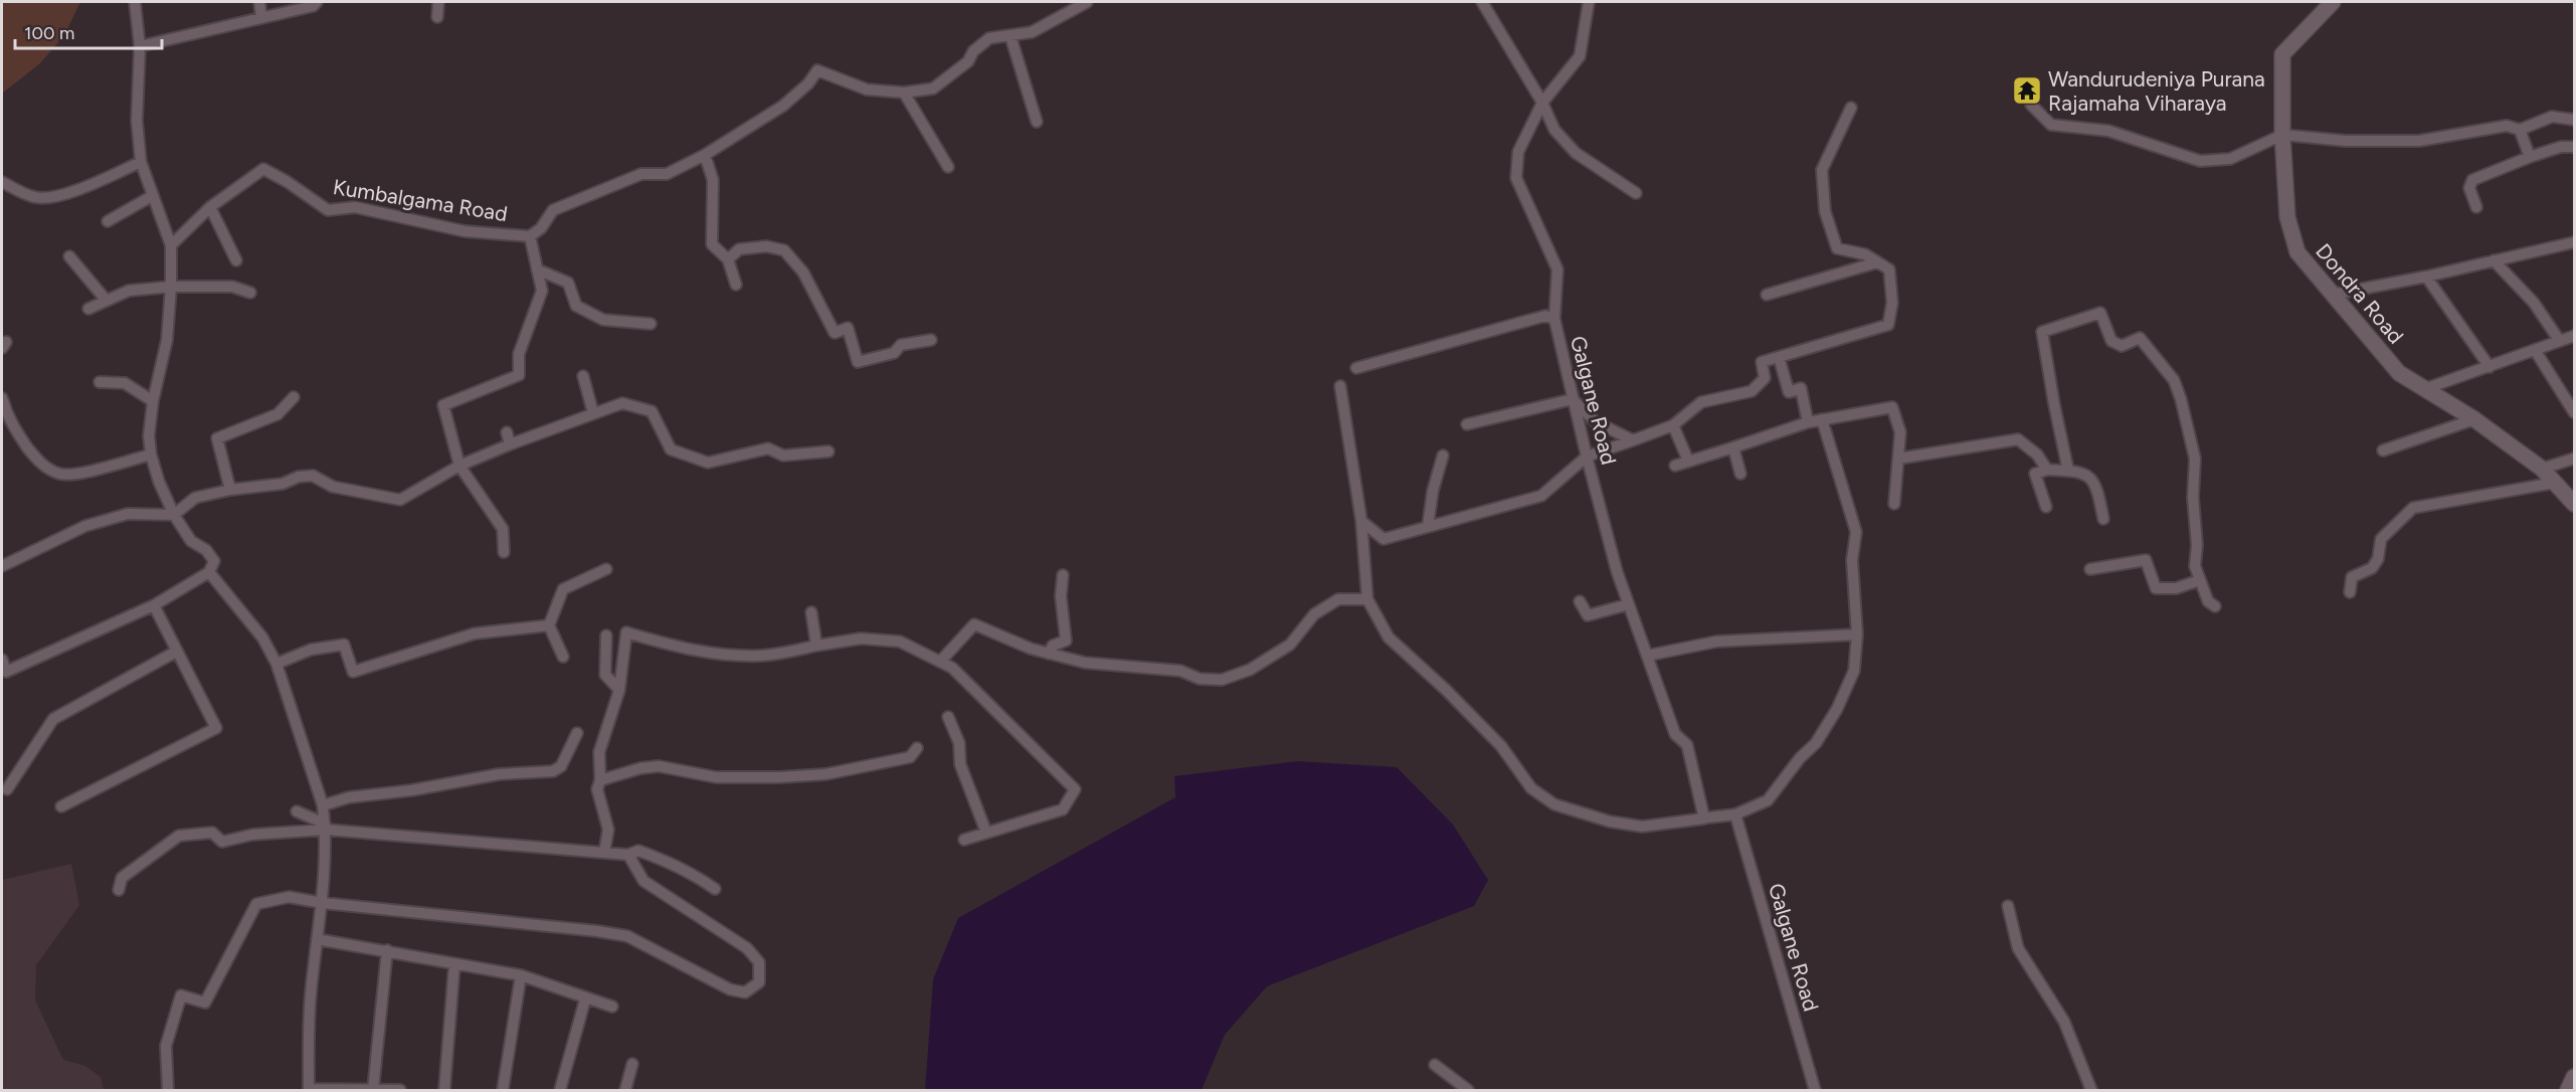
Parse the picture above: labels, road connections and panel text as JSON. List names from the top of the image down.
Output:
{
  "streets": {
    "street": ["Kumbalgama Road", "Dondra Road", "Galgane Road"]
  },
  "places": {
    "temple": ["Wandurudeniya Purana Rajamaha Viharaya"]
  },
  "scale_bar": "100 m"
}
